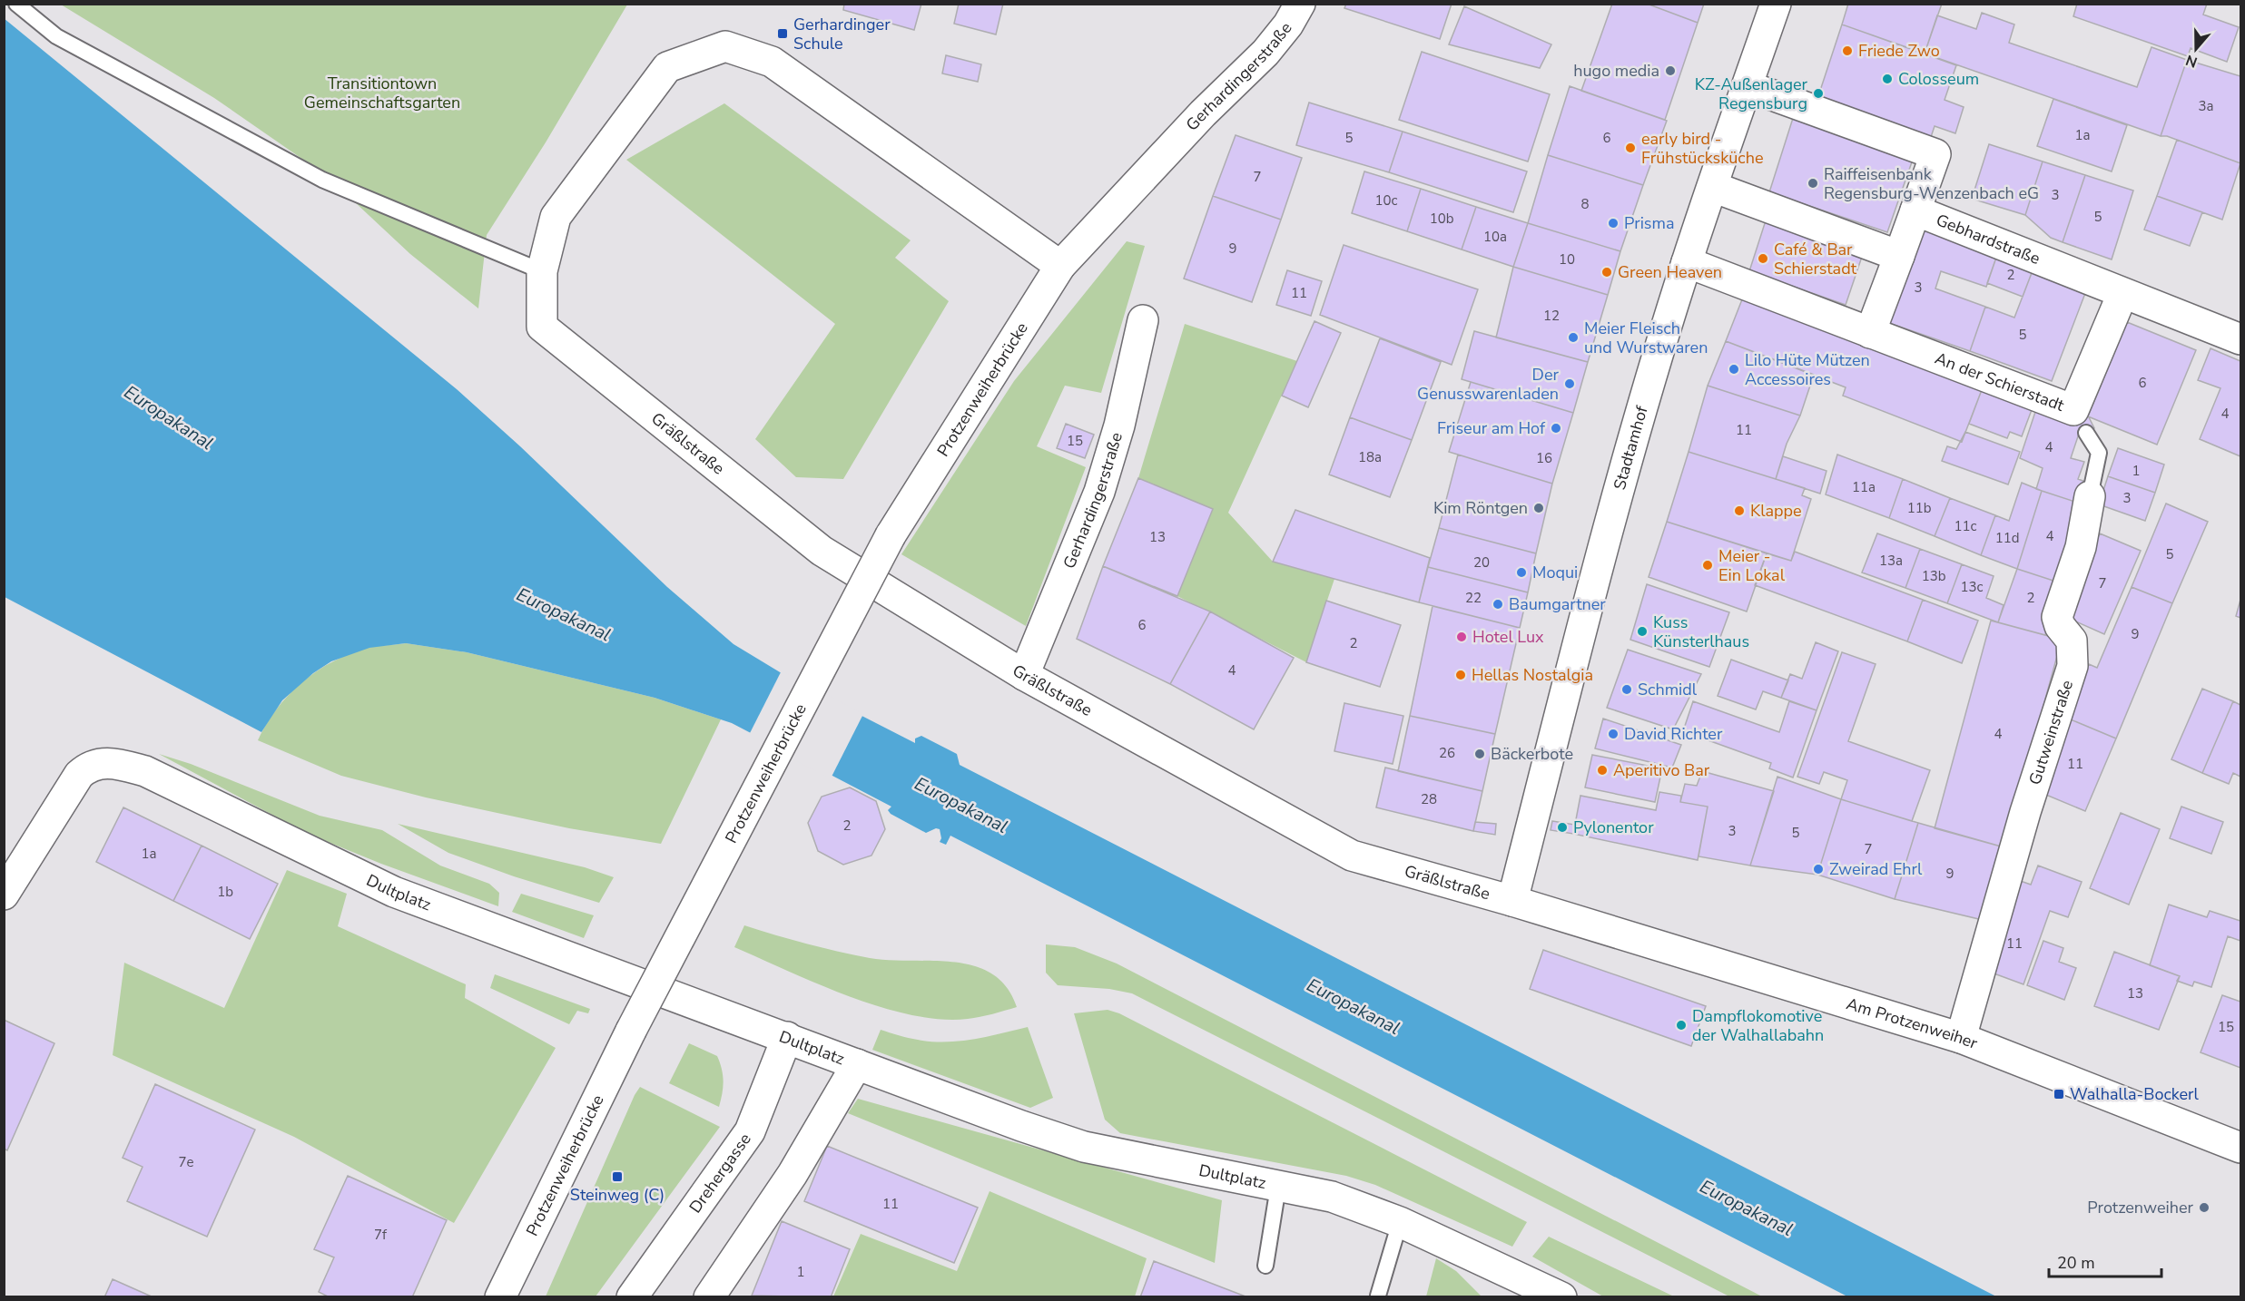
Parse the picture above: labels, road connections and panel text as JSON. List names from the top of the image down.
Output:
{
  "streets": {
    "street": [
      "Gerhardingerstraße",
      "Gebhardstraße",
      "An der Schierstadt",
      "Protzenweiherbrücke",
      "Gräßlstraße",
      "Stadtamhof",
      "Gutweinstraße",
      "Dultplatz",
      "Am Protzenweiher",
      "Drehergasse"
    ]
  },
  "crossings": [
    ["Gerhardingerstraße", "Protzenweiherbrücke"],
    ["Gerhardingerstraße", "Gräßlstraße"],
    ["Gebhardstraße", "An der Schierstadt"],
    ["Gebhardstraße", "Stadtamhof"],
    ["An der Schierstadt", "Stadtamhof"],
    ["An der Schierstadt", "Gutweinstraße"],
    ["Protzenweiherbrücke", "Gräßlstraße"],
    ["Gräßlstraße", "Stadtamhof"],
    ["Gräßlstraße", "Am Protzenweiher"],
    ["Stadtamhof", "Am Protzenweiher"],
    ["Gutweinstraße", "Am Protzenweiher"],
    ["Dultplatz", "Drehergasse"]
  ],
  "water": ["Europakanal"],
  "parks": ["Transitiontown Gemeinschaftsgarten"],
  "places": {
    "transit": ["Gerhardinger Schule", "Walhalla-Bockerl", "Steinweg (C)"],
    "other": [
      "Friede Zwo",
      "hugo media",
      "Colosseum",
      "KZ-Außenlager Regensburg",
      "early bird - Frühstücksküche",
      "Raiffeisenbank Regensburg-Wenzenbach eG",
      "Prisma",
      "Café & Bar Schierstadt",
      "Green Heaven",
      "Meier Fleisch und Wurstwaren",
      "Lilo Hüte Mützen Accessoires",
      "Der Genusswarenladen",
      "Friseur am Hof",
      "Kim Röntgen",
      "Klappe",
      "Meier - Ein Lokal",
      "Moqui",
      "Baumgartner",
      "Kuss Künsterlhaus",
      "Hotel Lux",
      "Hellas Nostalgia",
      "Schmidl",
      "David Richter",
      "Bäckerbote",
      "Aperitivo Bar",
      "Pylonentor",
      "Zweirad Ehrl",
      "Dampflokomotive der Walhallabahn",
      "Protzenweiher"
    ]
  },
  "house_numbers": [
    "3a",
    "1a",
    "5",
    "6",
    "7",
    "3",
    "10c",
    "8",
    "5",
    "10b",
    "10a",
    "9",
    "10",
    "2",
    "3",
    "11",
    "12",
    "5",
    "6",
    "4",
    "11",
    "15",
    "4",
    "18a",
    "16",
    "1",
    "11a",
    "3",
    "11b",
    "11c",
    "4",
    "13",
    "11d",
    "5",
    "13a",
    "20",
    "13b",
    "7",
    "13c",
    "22",
    "2",
    "6",
    "9",
    "2",
    "4",
    "4",
    "26",
    "11",
    "28",
    "2",
    "3",
    "5",
    "7",
    "1a",
    "9",
    "1b",
    "11",
    "13",
    "15",
    "7e",
    "11",
    "7f",
    "1"
  ],
  "scale_bar": "20 m",
  "north": "bottom"
}
